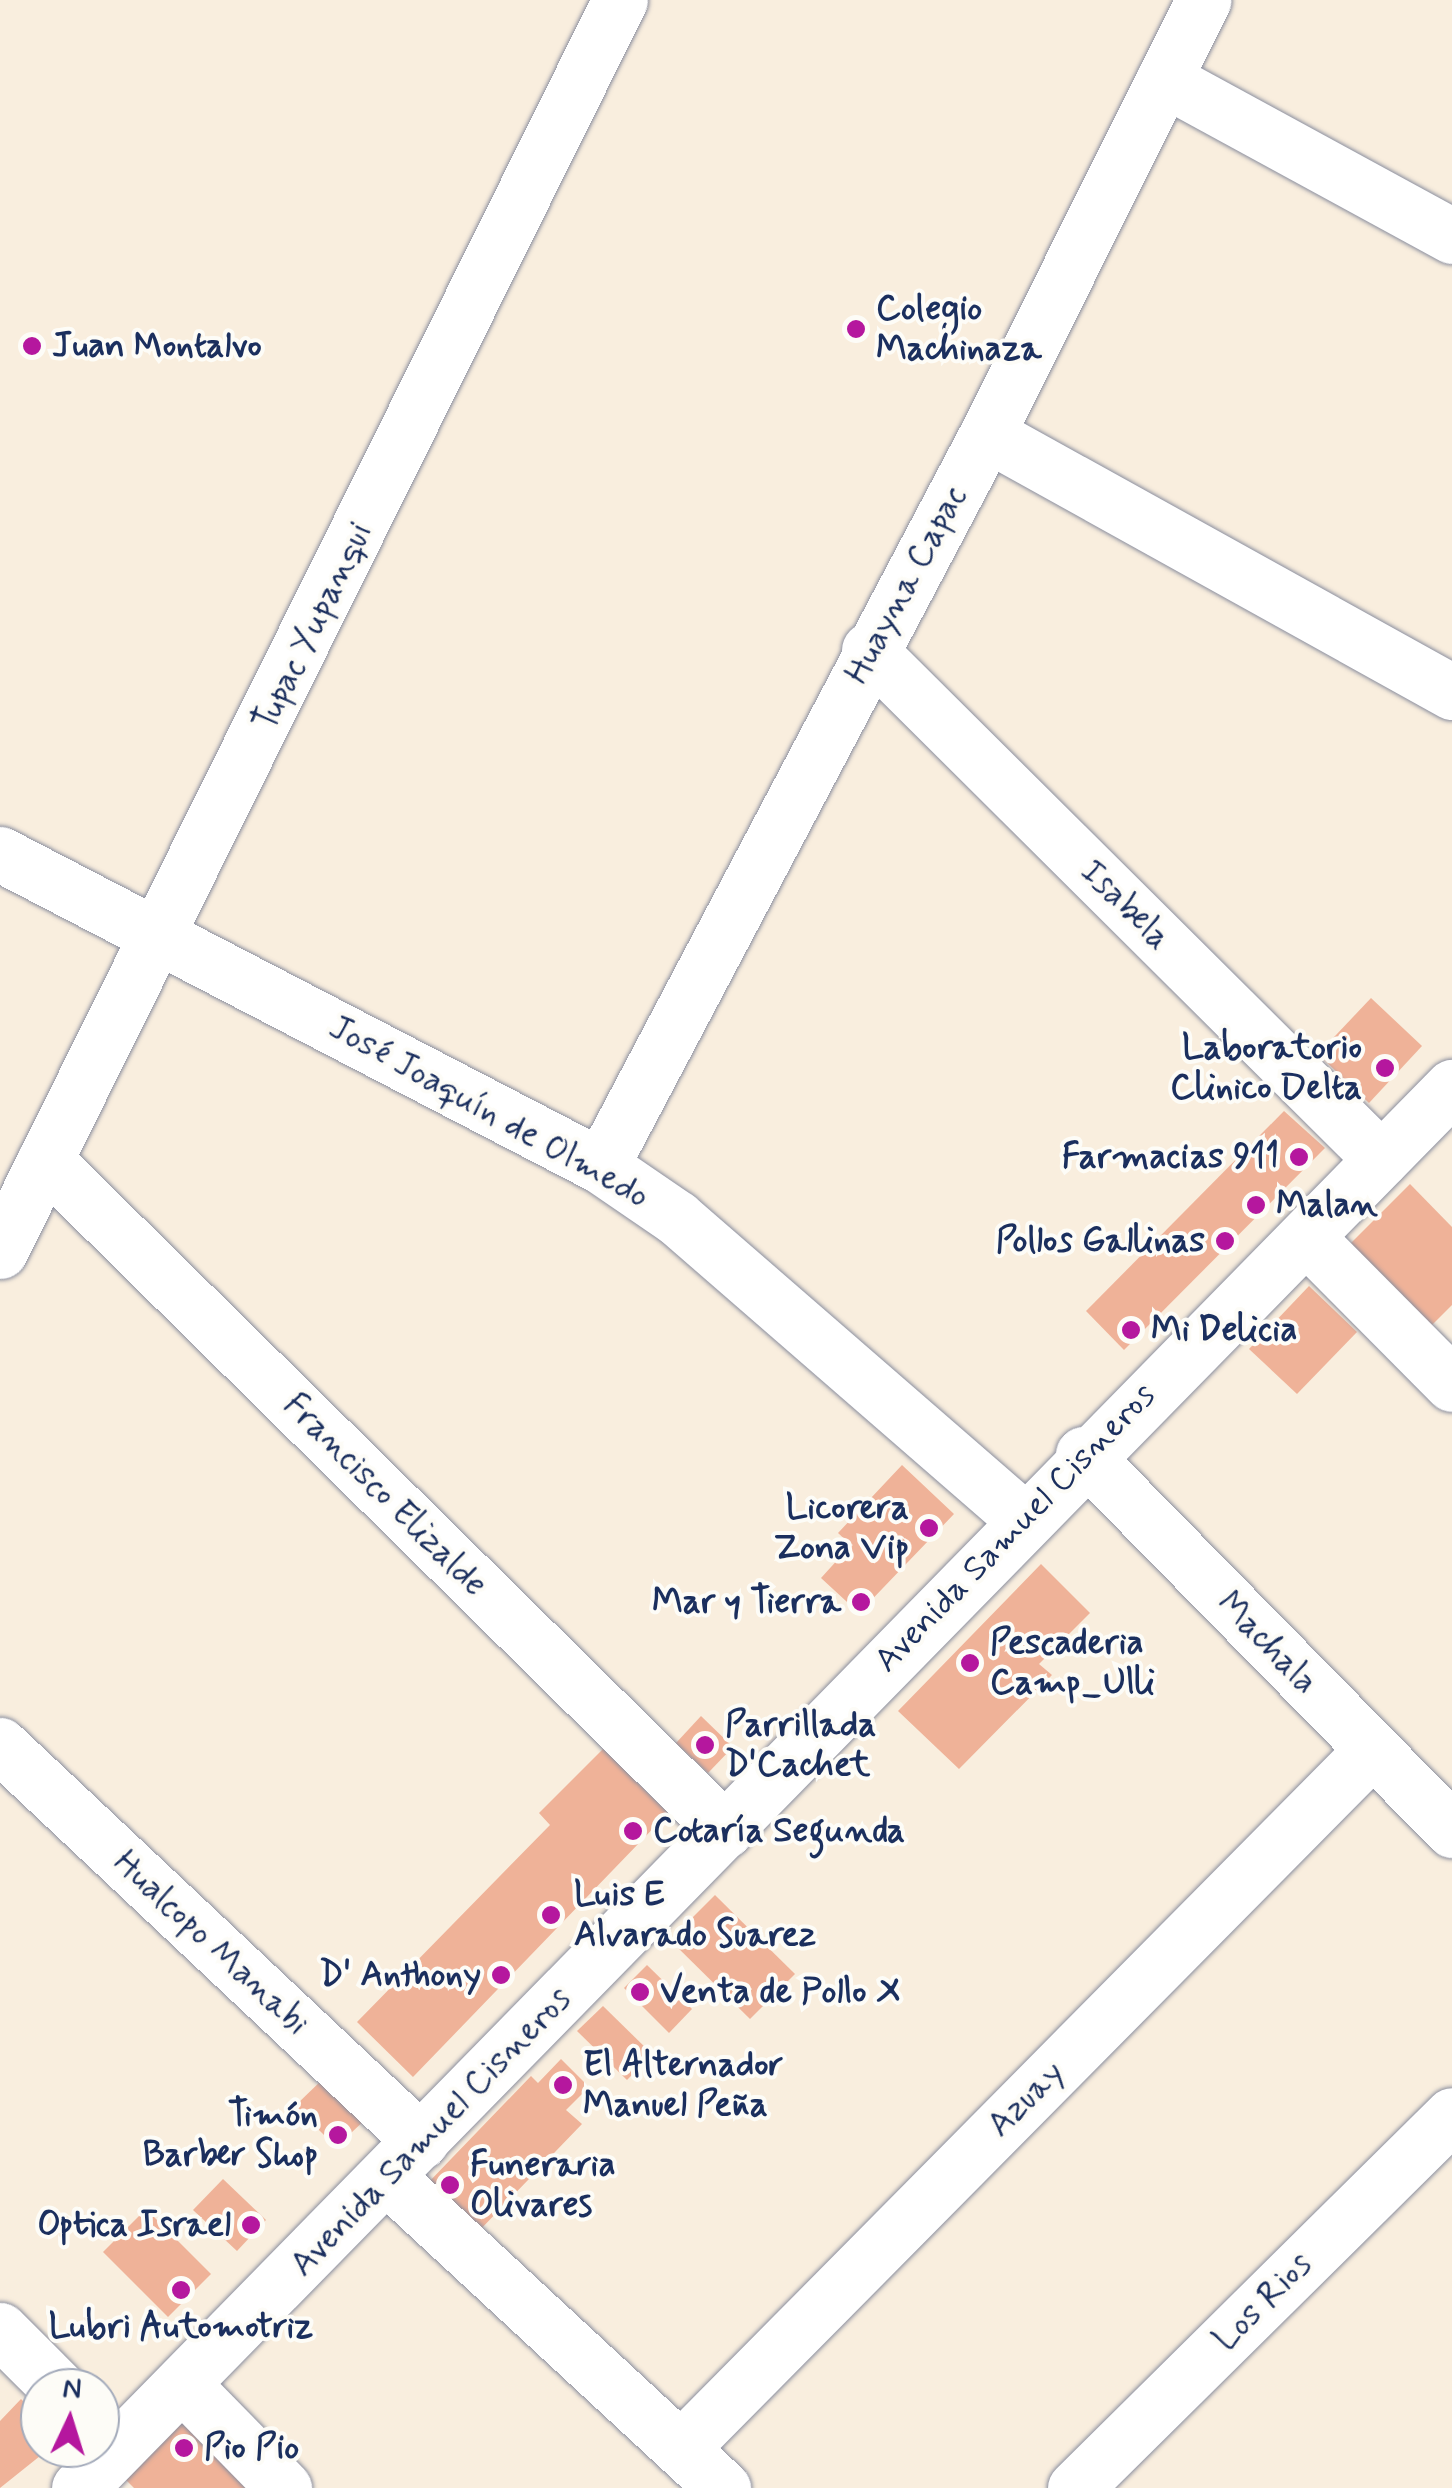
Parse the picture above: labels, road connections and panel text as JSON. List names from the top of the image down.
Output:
{
  "streets": {
    "street": [
      "Huayna Capac",
      "Tupac Yupanqui",
      "Isabela",
      "José Joaquín de Olmedo",
      "Francisco Elizalde",
      "Avenida Samuel Cisneros",
      "Machala",
      "Hualcopo Manabi",
      "Azuay",
      "Los Rios"
    ]
  },
  "crossings": [
    ["Huayna Capac", "Isabela"],
    ["Huayna Capac", "José Joaquín de Olmedo"],
    ["Tupac Yupanqui", "José Joaquín de Olmedo"],
    ["Tupac Yupanqui", "Francisco Elizalde"],
    ["Isabela", "Avenida Samuel Cisneros"],
    ["José Joaquín de Olmedo", "Avenida Samuel Cisneros"],
    ["Francisco Elizalde", "Avenida Samuel Cisneros"],
    ["Avenida Samuel Cisneros", "Machala"],
    ["Avenida Samuel Cisneros", "Hualcopo Manabi"],
    ["Machala", "Azuay"],
    ["Hualcopo Manabi", "Azuay"]
  ],
  "places": [
    "Colegio Machinaza",
    "Juan Montalvo",
    "Laboratorio Clinico Delta",
    "Farmacias 911",
    "Malan",
    "Pollos Gallinas",
    "Mi Delicia",
    "Licorera Zona Vip",
    "Mar y Tierra",
    "Pescaderia Camp_Ulli",
    "Parrillada D'Cachet",
    "Cotaría Segunda",
    "Luis E Alvarado Suarez",
    "D' Anthony",
    "Venta de Pollo X",
    "El Alternador Manuel Peña",
    "Timón Barber Shop",
    "Funeraria Olivares",
    "Optica Israel",
    "Lubri Automotriz",
    "Pio Pio"
  ],
  "north": "top"
}
